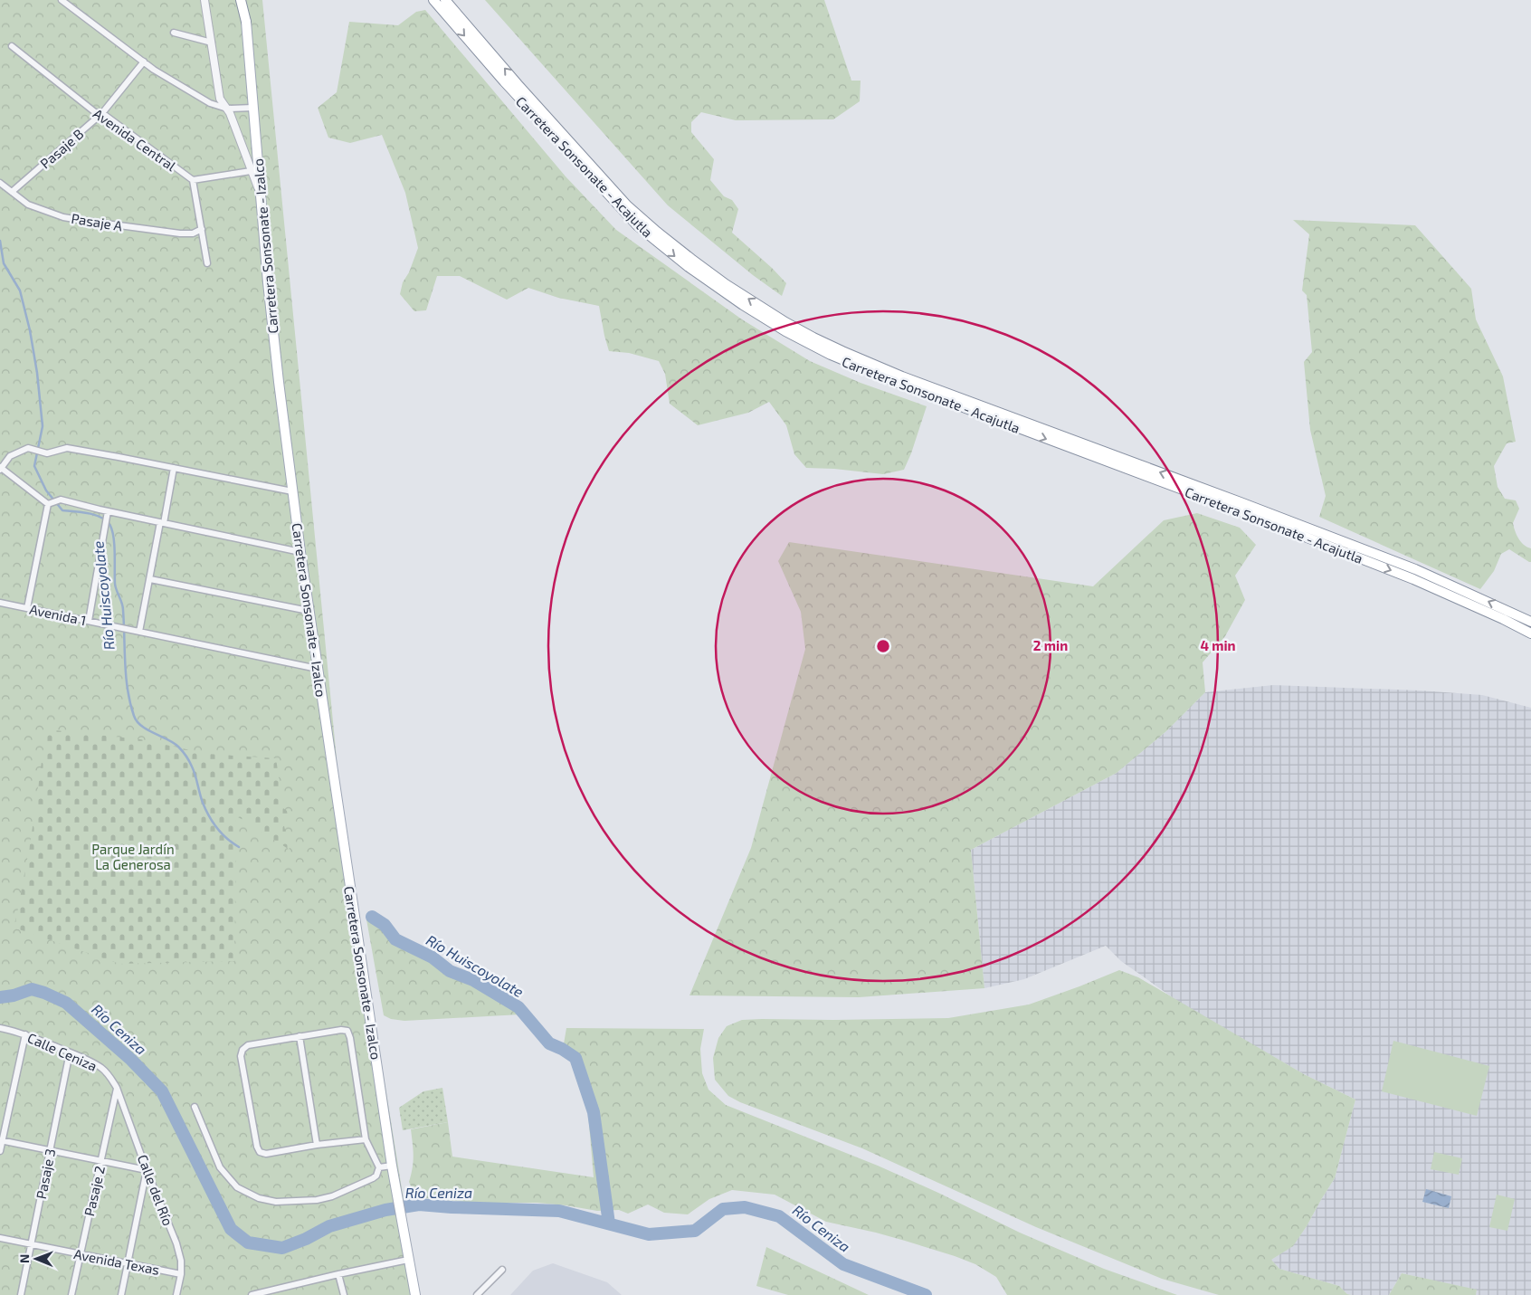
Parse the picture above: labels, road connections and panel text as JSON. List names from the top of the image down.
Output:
{
  "streets": {
    "main road": ["Carretera Sonsonate - Acajutla", "Carretera Sonsonate - Izalco"],
    "street": [
      "Avenida Central",
      "Pasaje B",
      "Pasaje A",
      "Avenida 1",
      "Calle Ceniza",
      "Pasaje 3",
      "Calle del Río",
      "Pasaje 2",
      "Avenida Texas"
    ]
  },
  "crossings": [
    ["Avenida Central", "Pasaje B"],
    ["Pasaje B", "Pasaje A"],
    ["Carretera Sonsonate - Izalco", "Avenida 1"],
    ["Calle Ceniza", "Pasaje 3"],
    ["Calle Ceniza", "Calle del Río"],
    ["Calle Ceniza", "Pasaje 2"],
    ["Pasaje 3", "Avenida Texas"],
    ["Calle del Río", "Pasaje 2"],
    ["Calle del Río", "Avenida Texas"],
    ["Pasaje 2", "Avenida Texas"]
  ],
  "water": ["Río Huiscoyolate", "Río Ceniza"],
  "parks": ["Parque Jardín La Generosa"],
  "north": "left",
  "rings": ["2 min", "4 min"]
}
